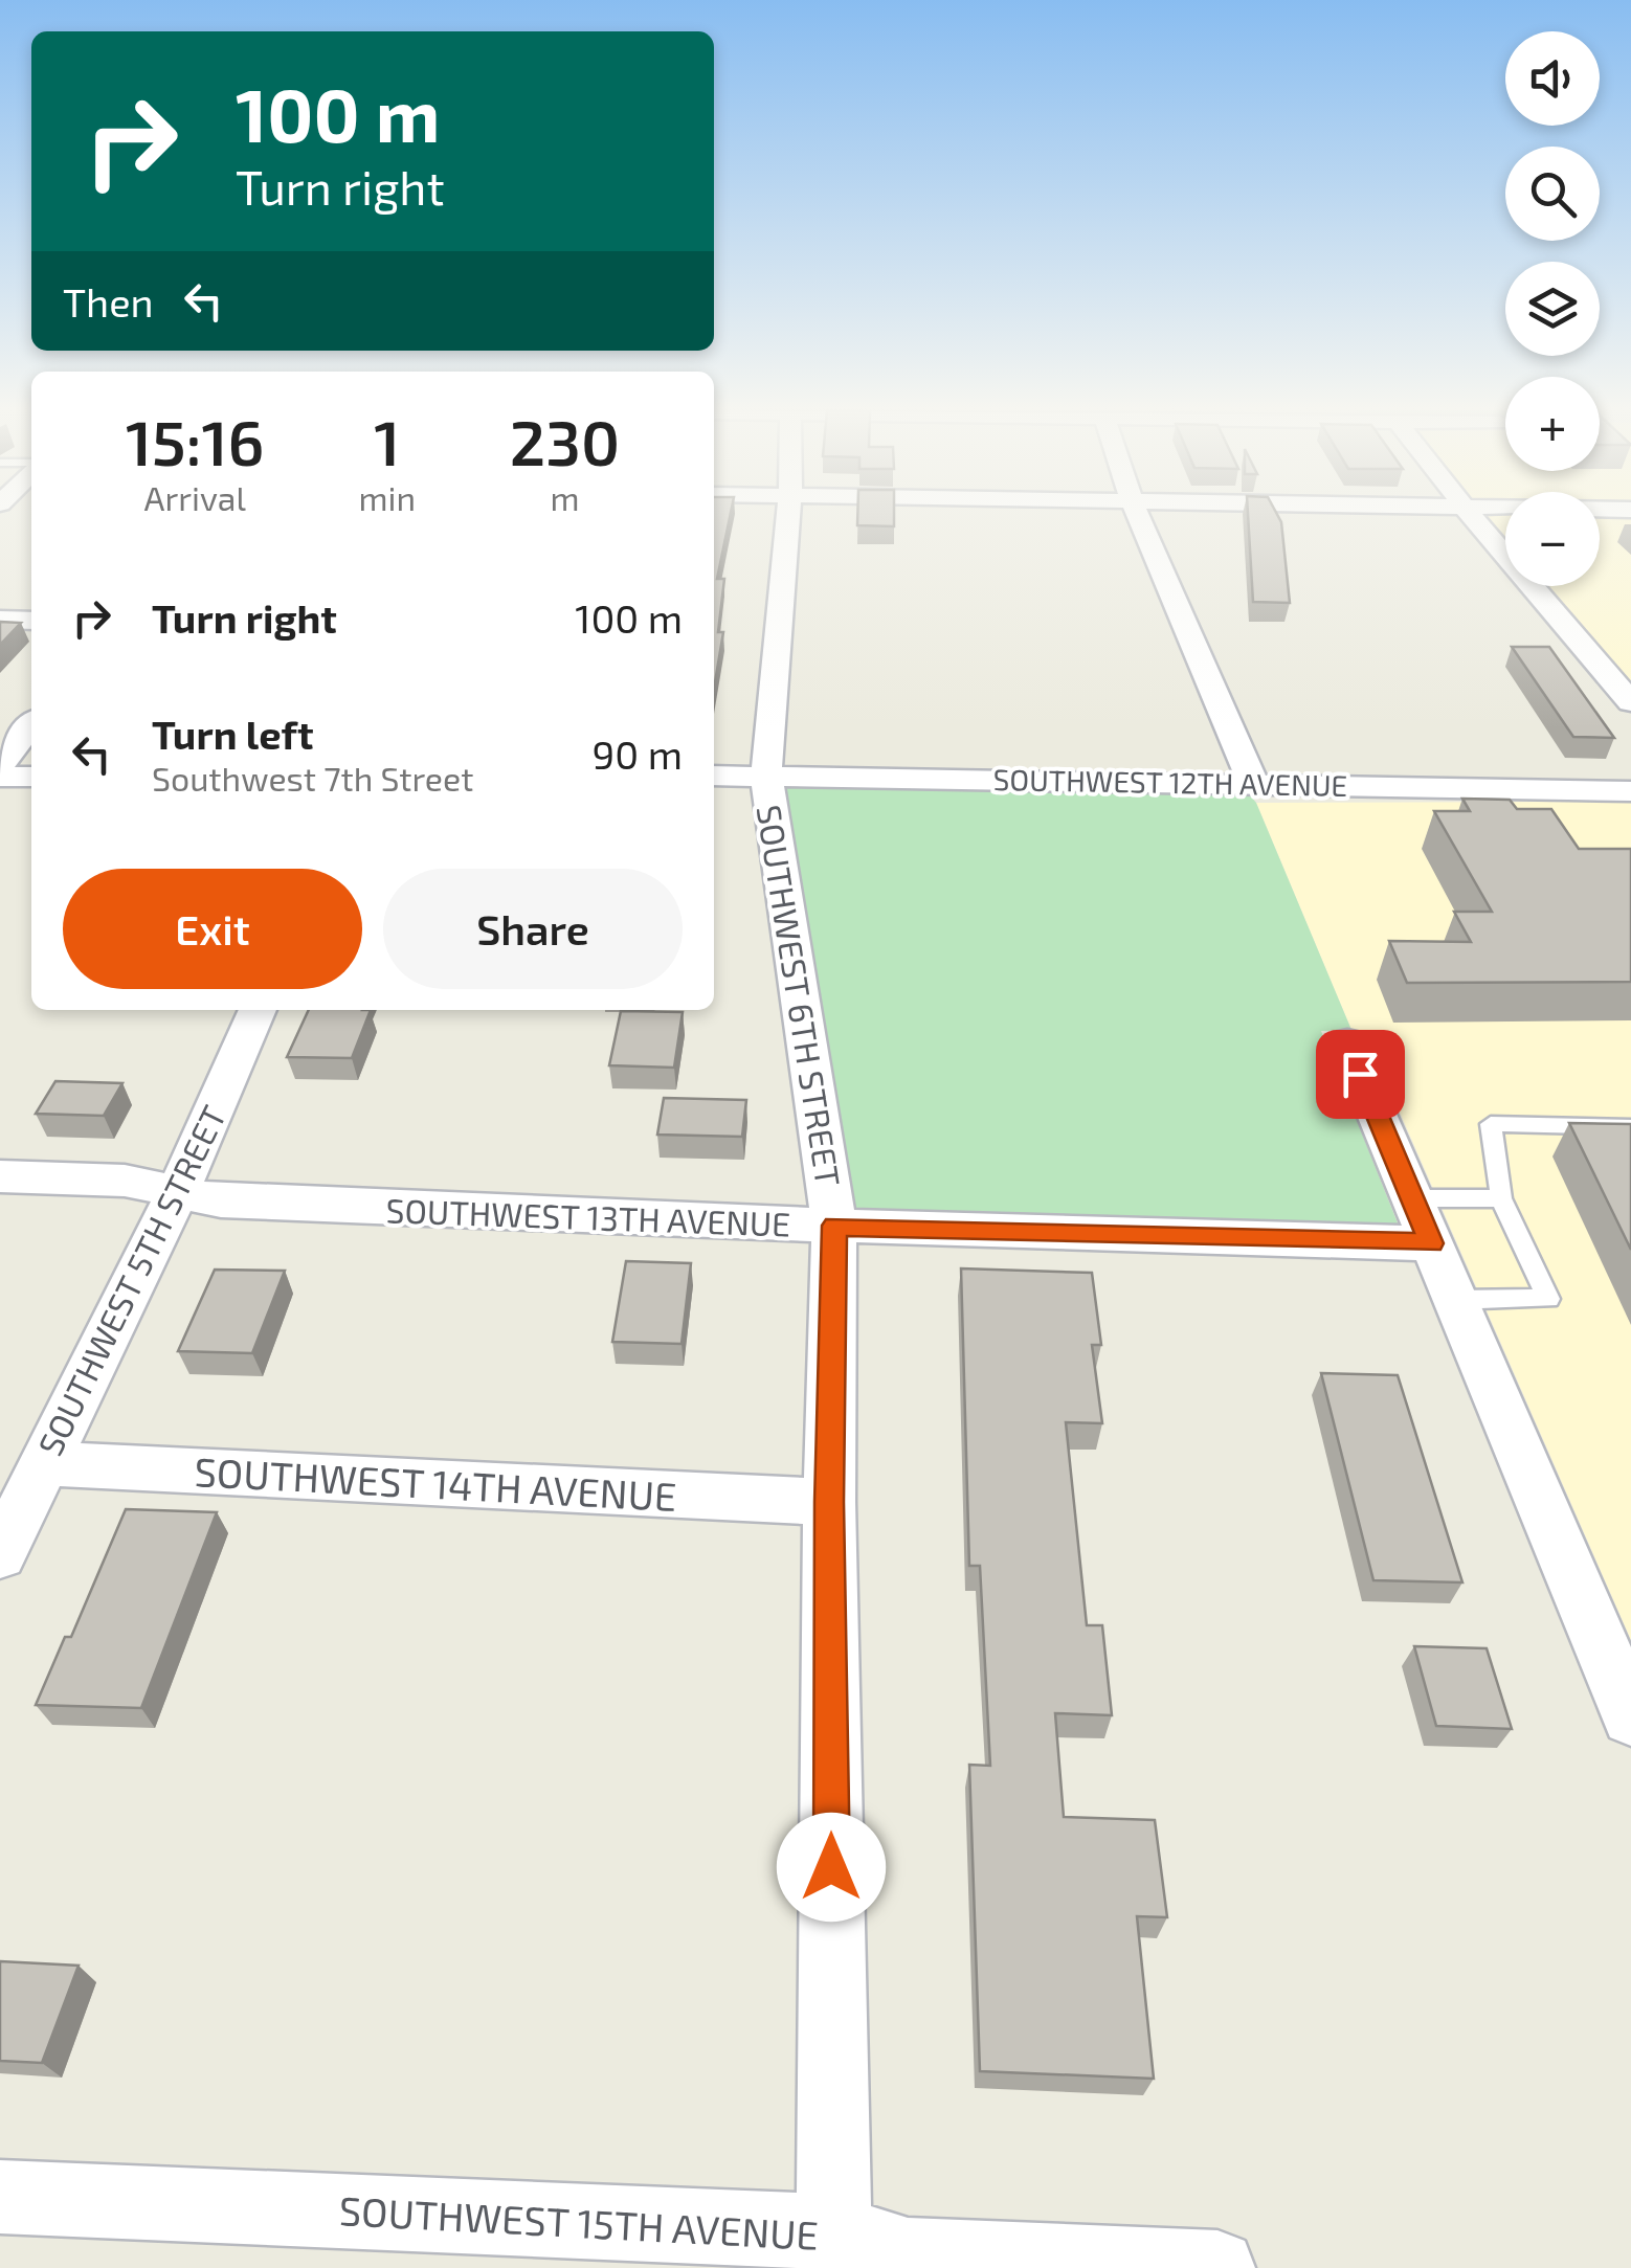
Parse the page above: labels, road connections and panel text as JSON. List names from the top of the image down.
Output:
{
  "streets": {
    "street": [
      "SOUTHWEST 12TH AVENUE",
      "SOUTHWEST 6TH STREET",
      "SOUTHWEST 13TH AVENUE",
      "SOUTHWEST 5TH STREET",
      "SOUTHWEST 14TH AVENUE",
      "SOUTHWEST 15TH AVENUE"
    ]
  },
  "crossings": [
    ["SOUTHWEST 12TH AVENUE", "SOUTHWEST 6TH STREET"],
    ["SOUTHWEST 6TH STREET", "SOUTHWEST 13TH AVENUE"],
    ["SOUTHWEST 6TH STREET", "SOUTHWEST 14TH AVENUE"],
    ["SOUTHWEST 6TH STREET", "SOUTHWEST 15TH AVENUE"],
    ["SOUTHWEST 13TH AVENUE", "SOUTHWEST 5TH STREET"],
    ["SOUTHWEST 5TH STREET", "SOUTHWEST 14TH AVENUE"]
  ],
  "page": {
    "map_buttons": ["+", "−"],
    "turn": ["100 m", "Turn right"],
    "then": "Then",
    "eta": [
      "15:16",
      "Arrival",
      "1",
      "min",
      "230",
      "m"
    ],
    "list": [
      {
        "name": "Turn right",
        "value": "100 m"
      },
      {
        "name": "Turn left",
        "note": "Southwest 7th Street",
        "value": "90 m"
      }
    ],
    "buttons": ["Exit", "Share"]
  }
}
